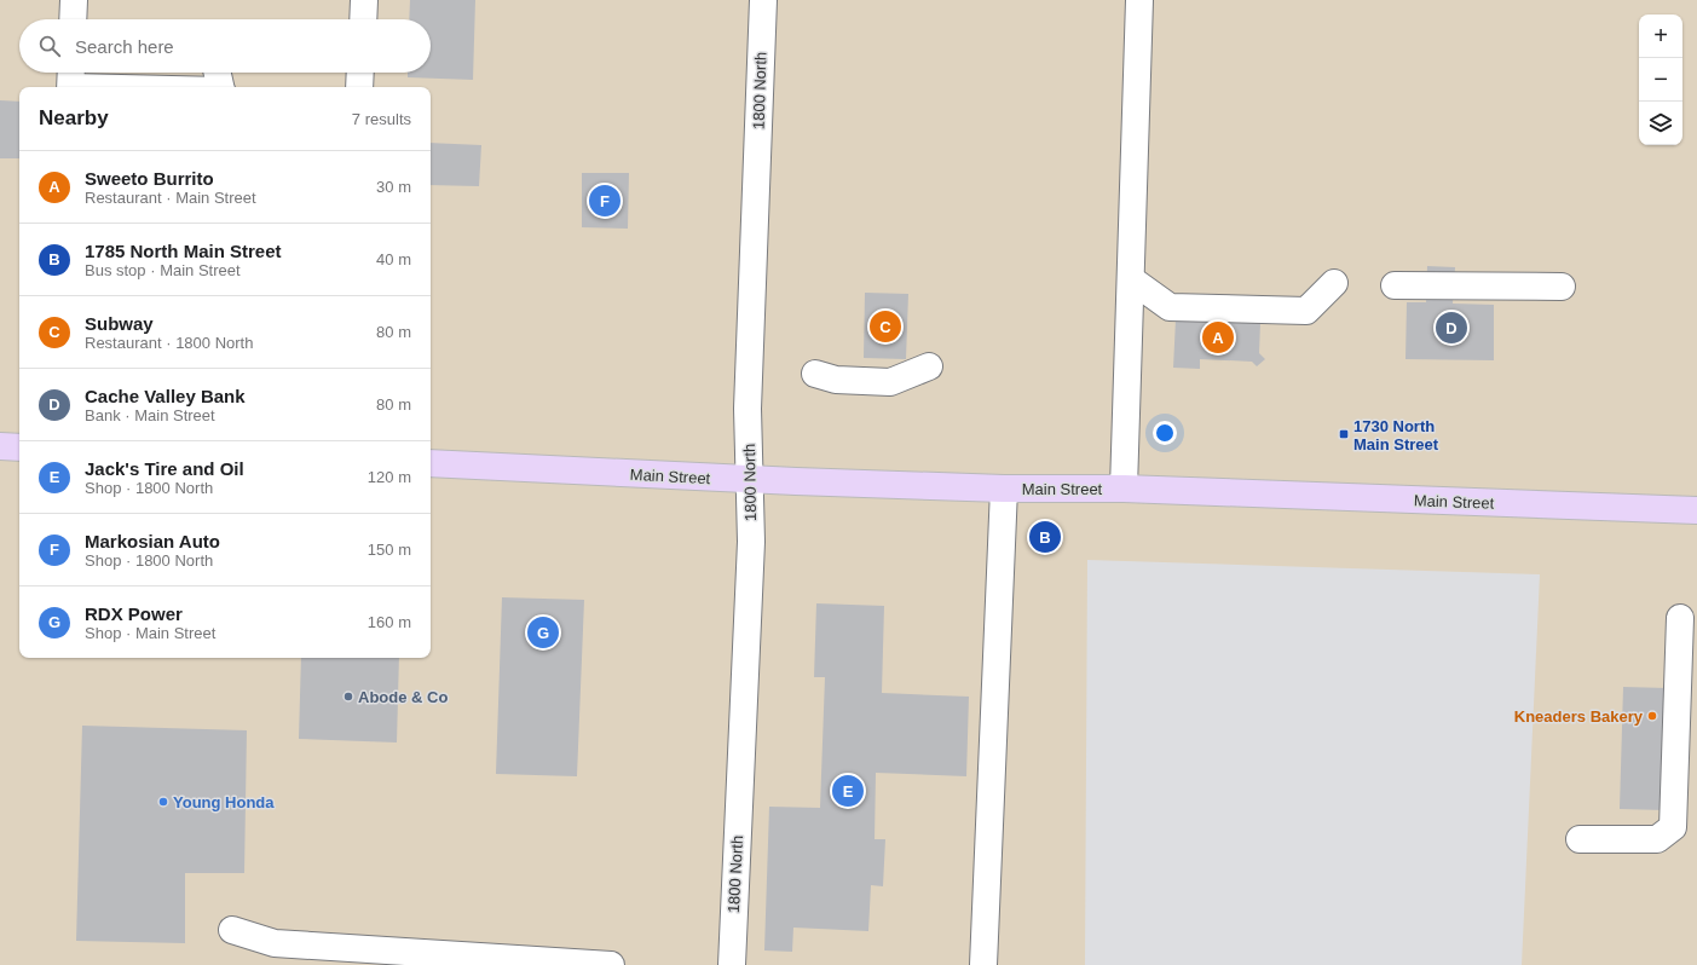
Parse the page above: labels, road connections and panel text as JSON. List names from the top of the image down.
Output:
{
  "streets": {
    "main road": ["Main Street"],
    "street": ["1800 North"]
  },
  "crossings": [
    ["1800 North", "Main Street"]
  ],
  "places": {
    "transit": ["1730 North Main Street"],
    "other": ["Abode & Co", "Kneaders Bakery", "Young Honda"]
  },
  "page": {
    "map_buttons": ["+", "−"],
    "search": "Search here",
    "heading": ["Nearby", "7 results"],
    "list": [
      {
        "mark": "A",
        "name": "Sweeto Burrito",
        "note": "Restaurant · Main Street",
        "value": "30 m"
      },
      {
        "mark": "B",
        "name": "1785 North Main Street",
        "note": "Bus stop · Main Street",
        "value": "40 m"
      },
      {
        "mark": "C",
        "name": "Subway",
        "note": "Restaurant · 1800 North",
        "value": "80 m"
      },
      {
        "mark": "D",
        "name": "Cache Valley Bank",
        "note": "Bank · Main Street",
        "value": "80 m"
      },
      {
        "mark": "E",
        "name": "Jack's Tire and Oil",
        "note": "Shop · 1800 North",
        "value": "120 m"
      },
      {
        "mark": "F",
        "name": "Markosian Auto",
        "note": "Shop · 1800 North",
        "value": "150 m"
      },
      {
        "mark": "G",
        "name": "RDX Power",
        "note": "Shop · Main Street",
        "value": "160 m"
      }
    ],
    "pins": [
      "F",
      "C",
      "D",
      "A",
      "B",
      "G",
      "E"
    ]
  }
}
